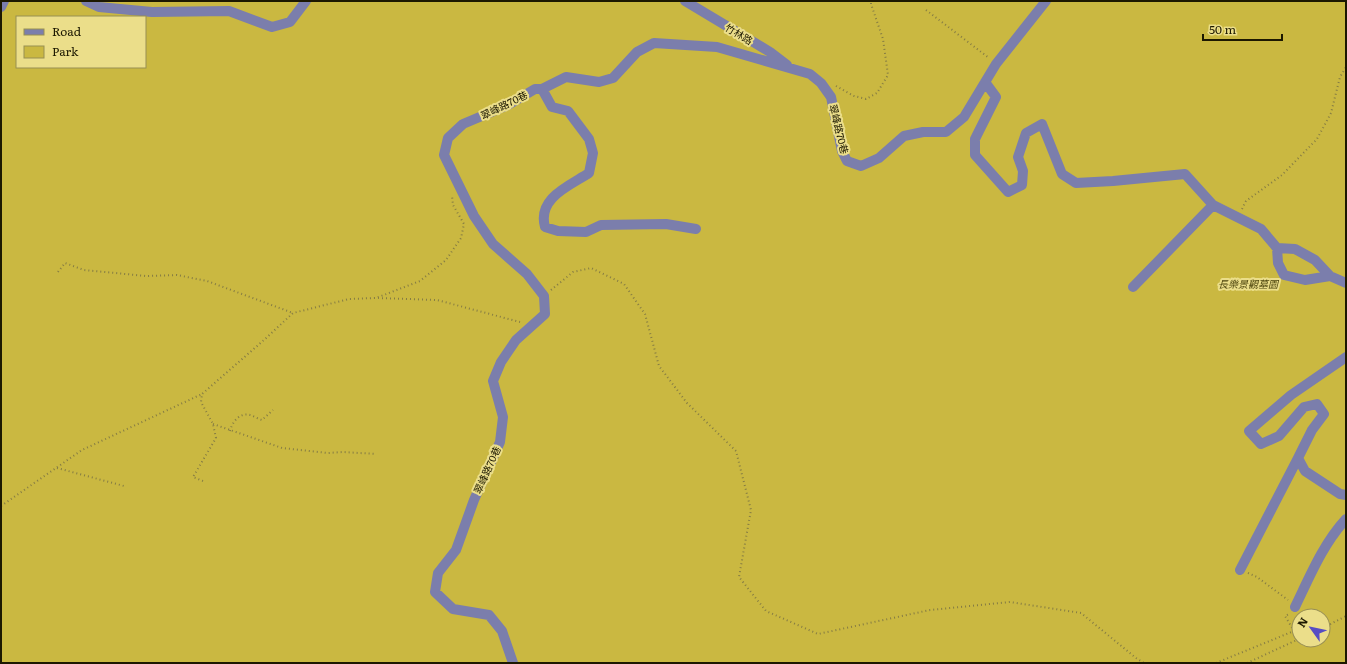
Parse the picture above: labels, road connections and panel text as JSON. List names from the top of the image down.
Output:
{
  "streets": {
    "street": ["竹林路", "翠峰路70巷"]
  },
  "crossings": [
    ["竹林路", "翠峰路70巷"]
  ],
  "parks": ["長樂景觀墓園"],
  "legend": ["Road", "Park"],
  "scale_bar": "50 m",
  "north": "top left"
}
